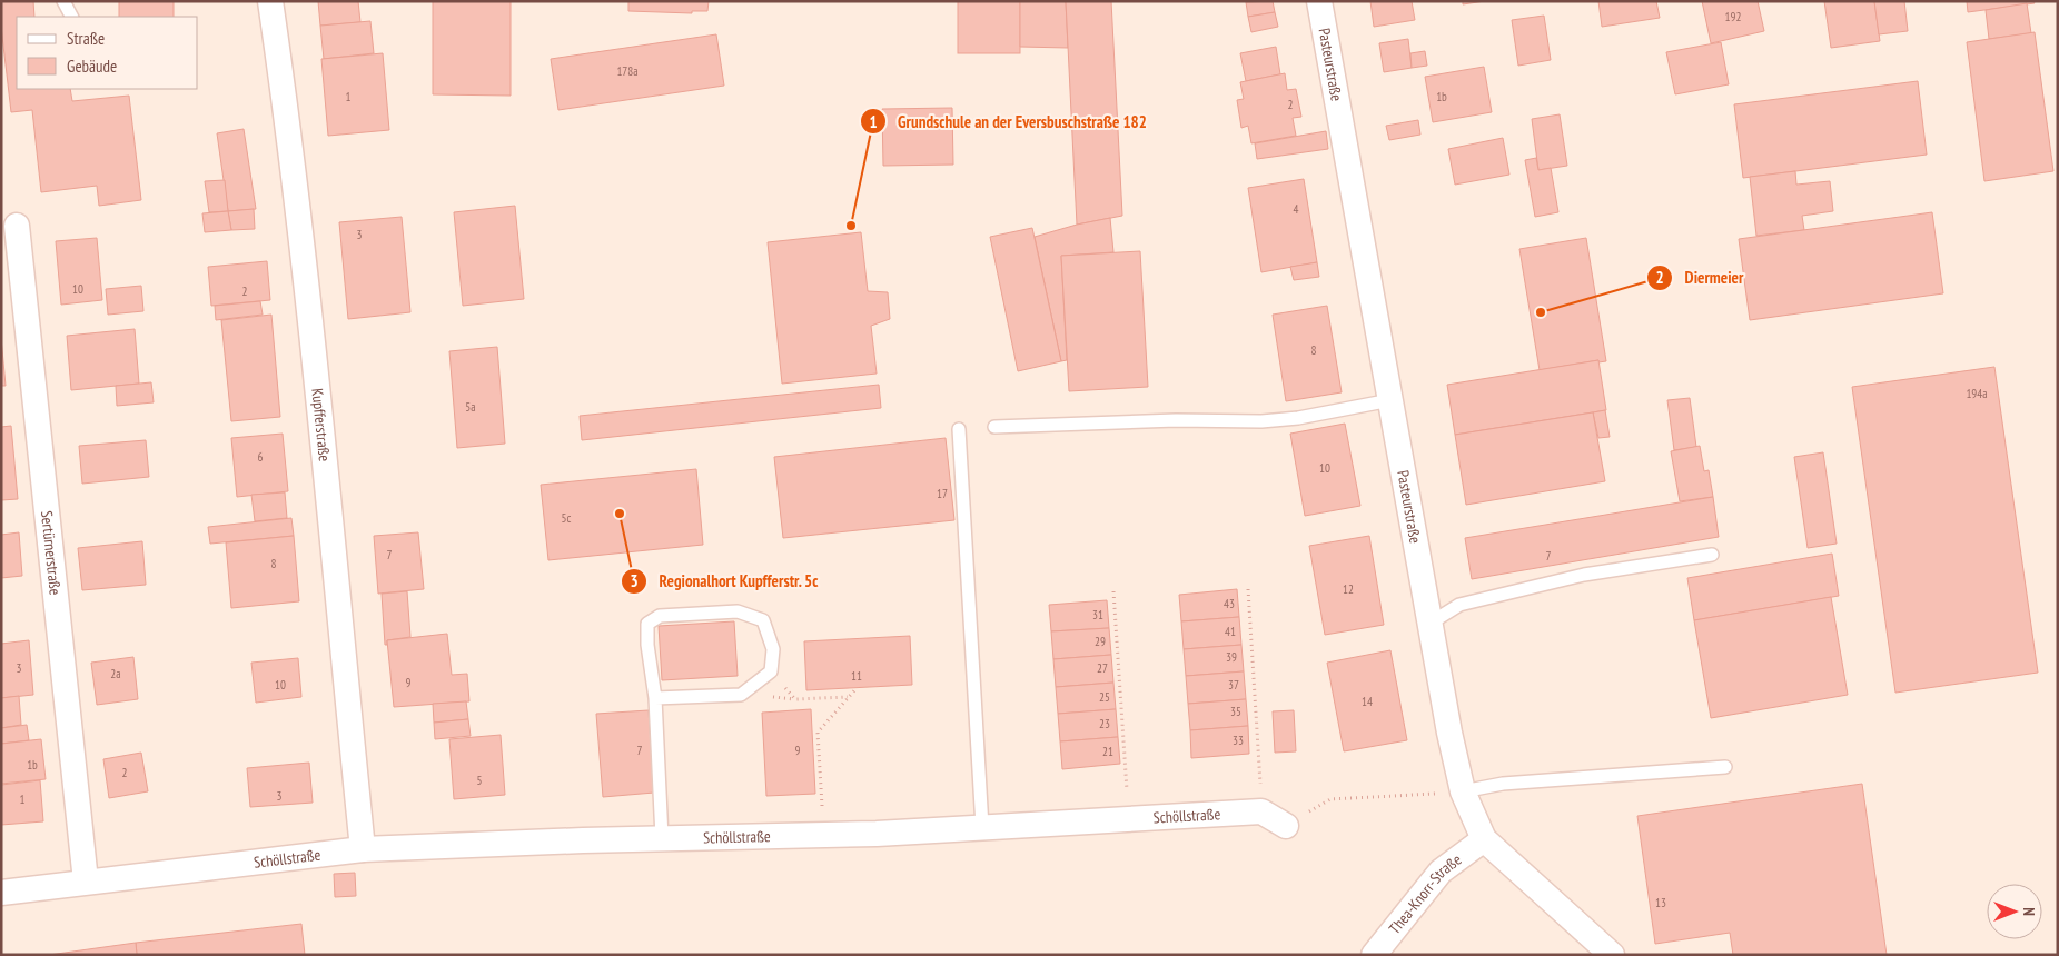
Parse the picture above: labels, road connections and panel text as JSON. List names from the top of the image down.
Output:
{
  "streets": {
    "street": [
      "Pasteurstraße",
      "Kupfferstraße",
      "Sertürnerstraße",
      "Schöllstraße",
      "Thea-Knorr-Straße"
    ]
  },
  "crossings": [
    ["Pasteurstraße", "Thea-Knorr-Straße"],
    ["Kupfferstraße", "Schöllstraße"],
    ["Sertürnerstraße", "Schöllstraße"]
  ],
  "places": ["Grundschule an der Eversbuschstraße 182", "Diermeier", "Regionalhort Kupfferstr. 5c"],
  "house_numbers": [
    "192",
    "178a",
    "1",
    "1b",
    "2",
    "4",
    "3",
    "10",
    "2",
    "8",
    "194a",
    "5a",
    "6",
    "10",
    "17",
    "5c",
    "7",
    "7",
    "8",
    "12",
    "43",
    "31",
    "41",
    "29",
    "39",
    "3",
    "27",
    "2a",
    "11",
    "9",
    "10",
    "37",
    "25",
    "14",
    "35",
    "23",
    "33",
    "7",
    "9",
    "21",
    "1b",
    "2",
    "5",
    "3",
    "1",
    "13"
  ],
  "legend": ["Straße", "Gebäude"],
  "north": "right"
}
